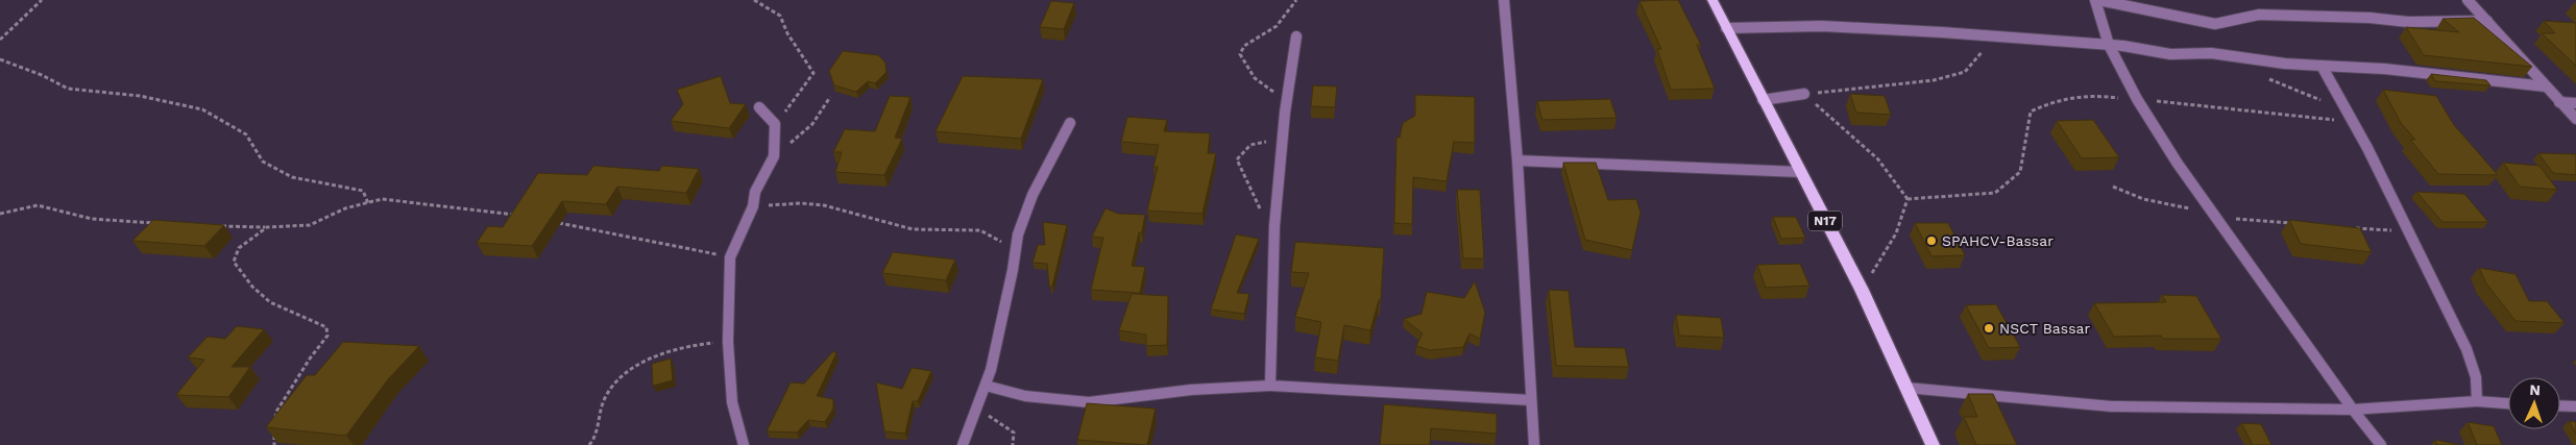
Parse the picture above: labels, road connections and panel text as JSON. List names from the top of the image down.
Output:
{
  "streets": {
    "main road": ["N17"]
  },
  "places": ["SPAHCV-Bassar", "NSCT Bassar"],
  "north": "top"
}
